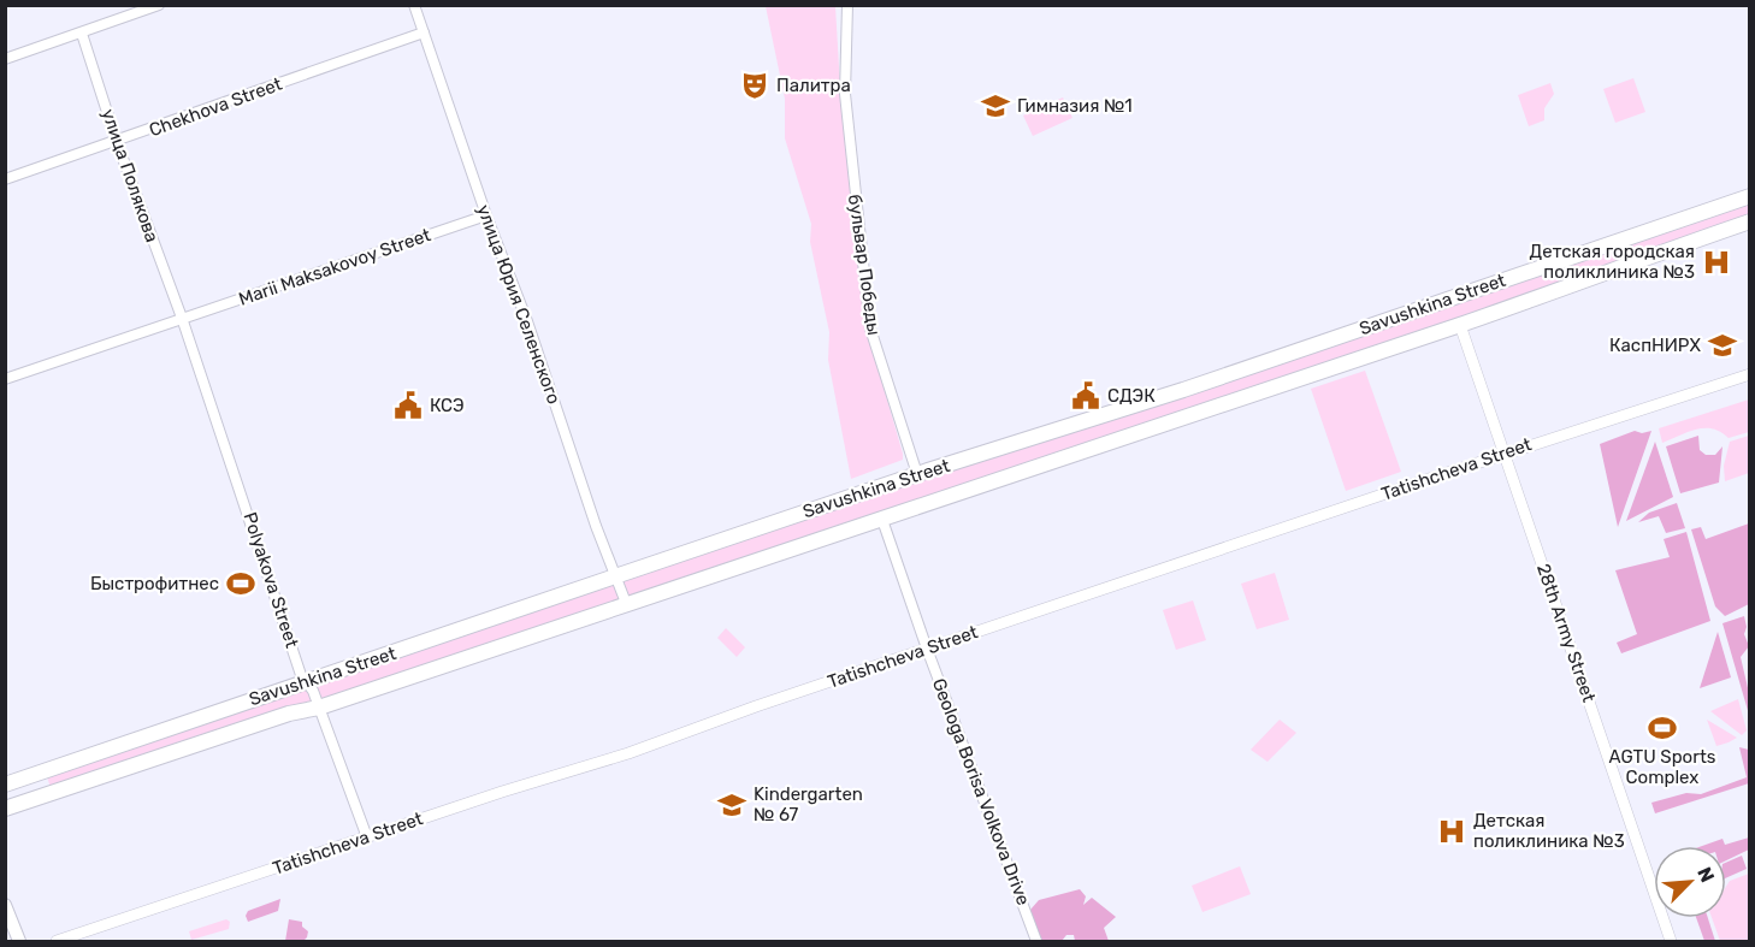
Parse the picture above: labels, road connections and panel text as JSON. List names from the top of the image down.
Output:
{
  "streets": {
    "highway": ["Savushkina Street"],
    "main road": ["Tatishcheva Street", "28th Army Street"],
    "street": [
      "Chekhova Street",
      "улица Полякова",
      "бульвар Победы",
      "Marii Maksakovoy Street",
      "улица Юрия Селенского",
      "Polyakova Street",
      "Geologa Borisa Volkova Drive"
    ]
  },
  "crossings": [
    ["Chekhova Street", "улица Полякова"],
    ["Chekhova Street", "улица Юрия Селенского"],
    ["улица Полякова", "Marii Maksakovoy Street"],
    ["улица Полякова", "Polyakova Street"],
    ["бульвар Победы", "Savushkina Street"],
    ["Marii Maksakovoy Street", "улица Юрия Селенского"],
    ["Marii Maksakovoy Street", "Polyakova Street"],
    ["улица Юрия Селенского", "Savushkina Street"],
    ["Savushkina Street", "Polyakova Street"],
    ["Savushkina Street", "28th Army Street"],
    ["Savushkina Street", "Geologa Borisa Volkova Drive"],
    ["Tatishcheva Street", "Polyakova Street"],
    ["Tatishcheva Street", "28th Army Street"],
    ["Tatishcheva Street", "Geologa Borisa Volkova Drive"]
  ],
  "places": {
    "theatre": ["Палитра"],
    "school or university": ["Гимназия №1", "КаспНИРХ", "Kindergarten № 67"],
    "hospital": ["Детская городская поликлиника №3", "Детская поликлиника №3"],
    "public building": ["СДЭК", "КСЭ"],
    "sports": ["Быстрофитнес", "AGTU Sports Complex"]
  },
  "north": "top right"
}
